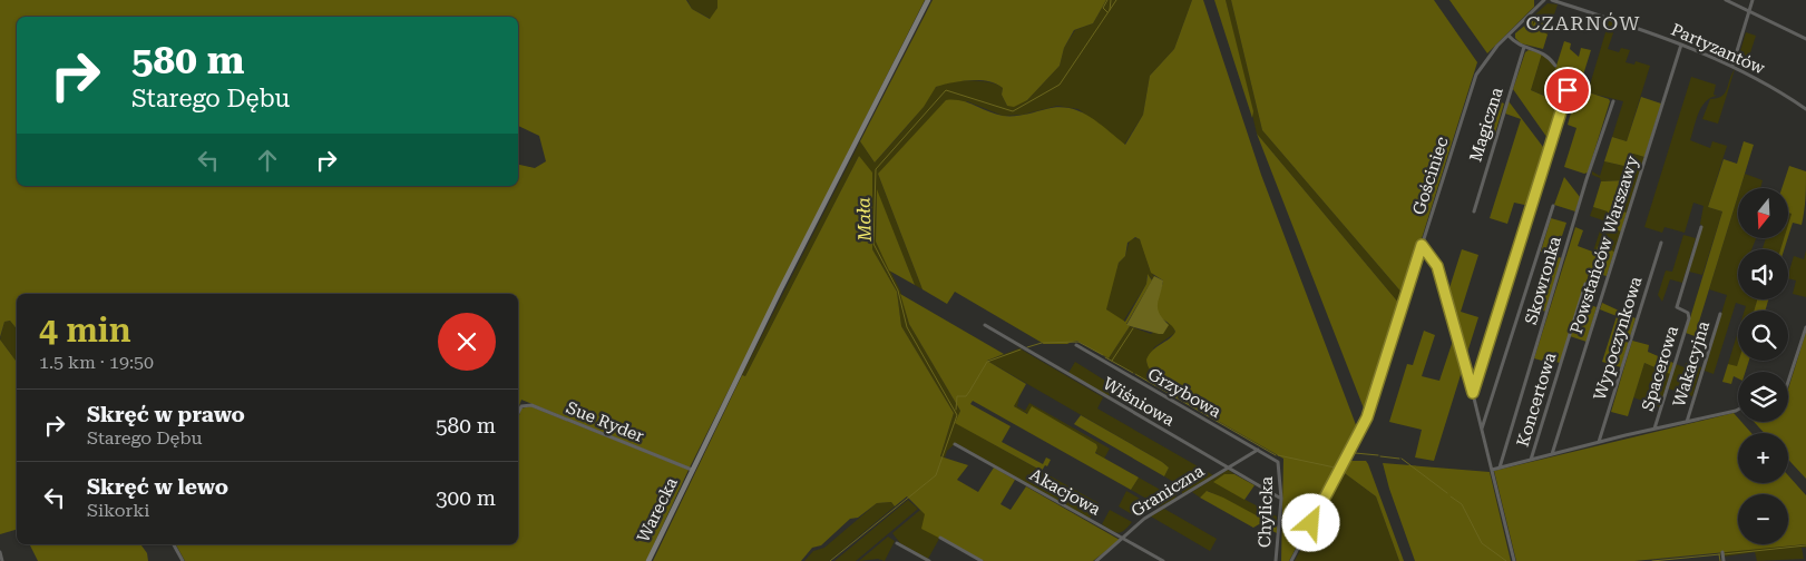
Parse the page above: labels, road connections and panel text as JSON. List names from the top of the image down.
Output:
{
  "streets": {
    "street": [
      "Partyzantów",
      "Magiczna",
      "Gościniec",
      "Powstańców Warszawy",
      "Skowronka",
      "Wypoczynkowa",
      "Wakacyjna",
      "Spacerowa",
      "Grzybowa",
      "Koncertowa",
      "Wiśniowa",
      "Sue Ryder",
      "Graniczna",
      "Akacjowa",
      "Warecka",
      "Chylicka"
    ]
  },
  "crossings": [
    ["Partyzantów", "Powstańców Warszawy"],
    ["Grzybowa", "Graniczna"],
    ["Grzybowa", "Chylicka"],
    ["Wiśniowa", "Graniczna"],
    ["Wiśniowa", "Chylicka"],
    ["Sue Ryder", "Warecka"],
    ["Graniczna", "Akacjowa"]
  ],
  "districts": ["CZARNÓW"],
  "water": ["Mała"],
  "north": "bottom",
  "page": {
    "turn": ["580 m", "Starego Dębu"],
    "map_buttons": ["+", "−"],
    "heading": ["4 min", "1.5 km · 19:50"],
    "list": [
      {
        "name": "Skręć w prawo",
        "note": "Starego Dębu",
        "value": "580 m"
      },
      {
        "name": "Skręć w lewo",
        "note": "Sikorki",
        "value": "300 m"
      }
    ]
  }
}
